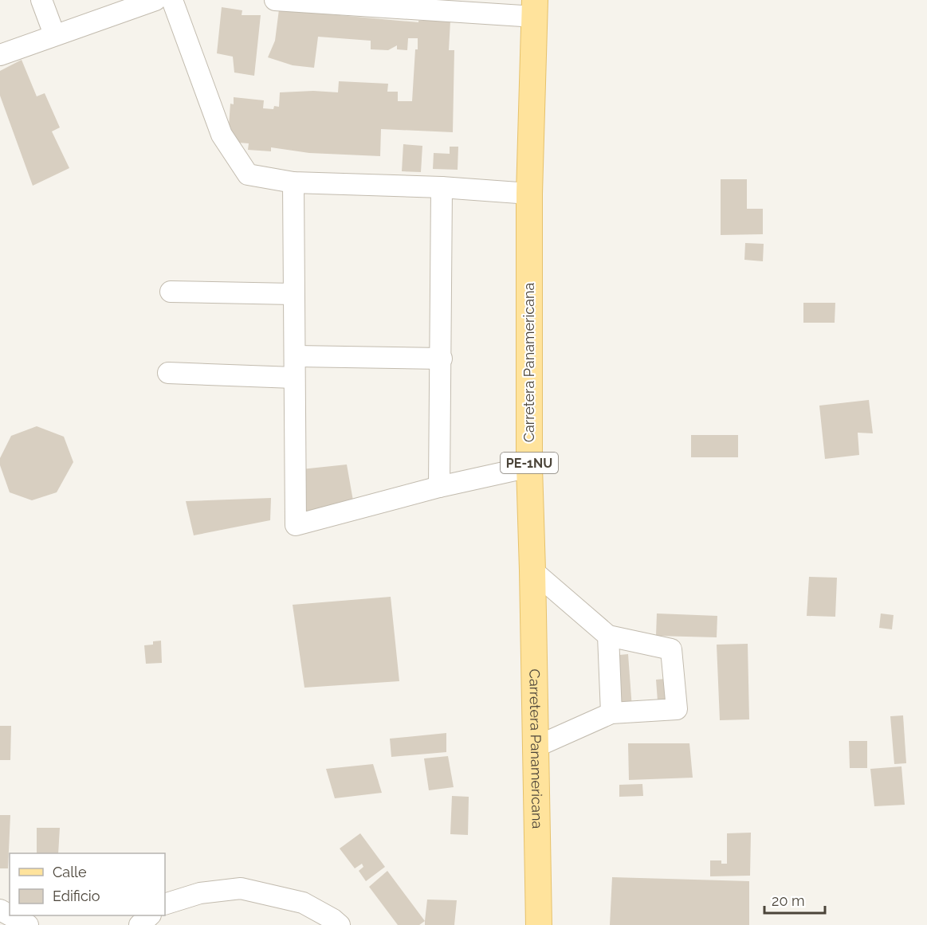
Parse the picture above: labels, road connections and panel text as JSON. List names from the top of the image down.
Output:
{
  "streets": {
    "main road": ["Carretera Panamericana", "PE-1NU"]
  },
  "legend": ["Calle", "Edificio"],
  "scale_bar": "20 m"
}
